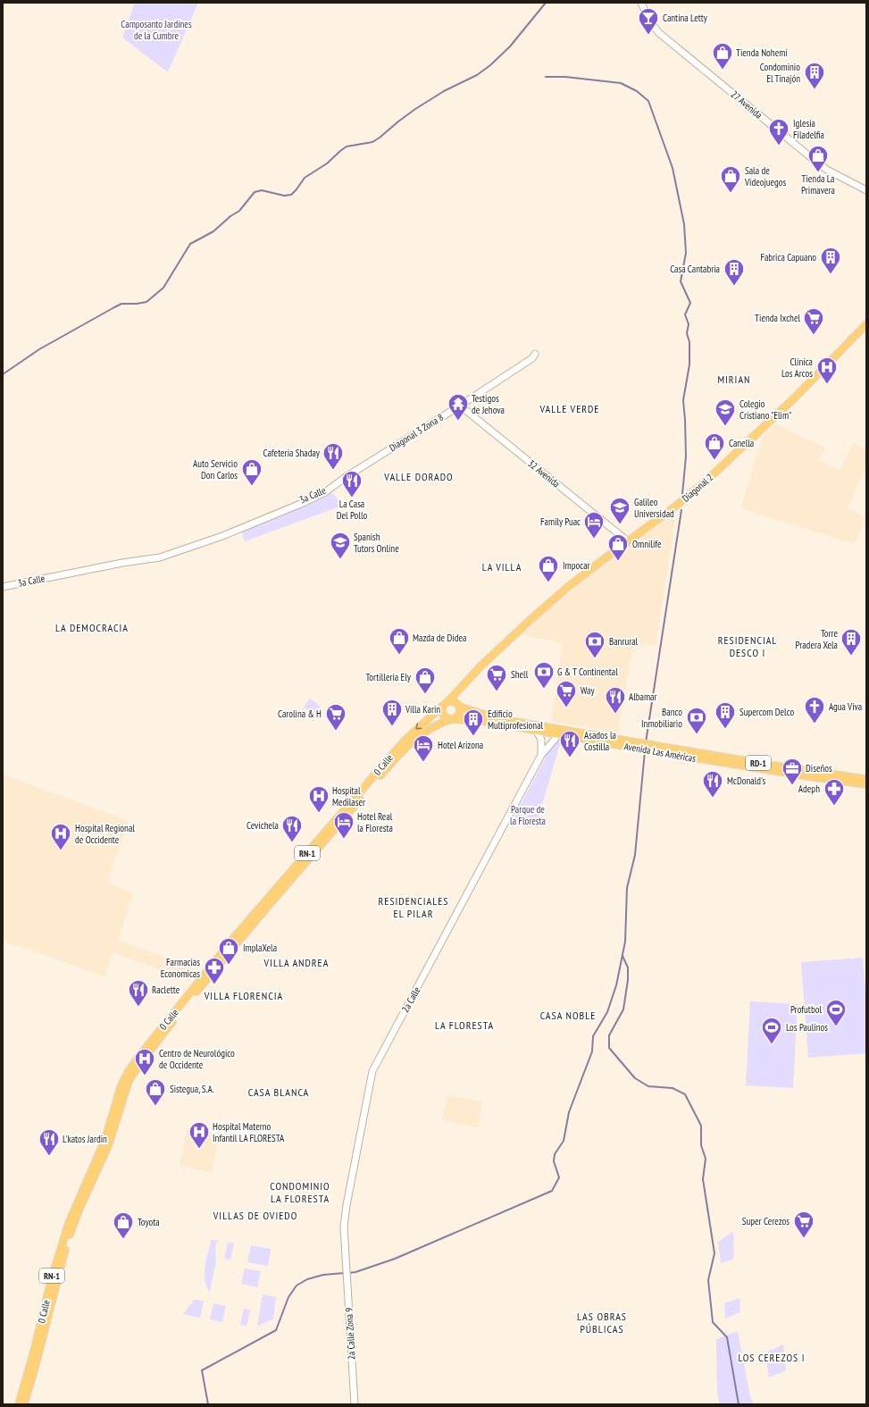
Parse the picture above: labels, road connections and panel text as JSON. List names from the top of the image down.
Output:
{
  "streets": {
    "main road": [
      "Diagonal 2",
      "Avenida Las Américas",
      "RD-1",
      "0 Calle",
      "RN-1"
    ],
    "street": [
      "27 Avenida",
      "Diagonal 3 Zona 8",
      "32 Avenida",
      "3a Calle",
      "2a Calle",
      "2a Calle Zona 9"
    ]
  },
  "crossings": [
    ["Diagonal 3 Zona 8", "32 Avenida"],
    ["Diagonal 3 Zona 8", "3a Calle"],
    ["32 Avenida", "Diagonal 2"],
    ["Diagonal 2", "Avenida Las Américas"],
    ["Diagonal 2", "0 Calle"],
    ["Avenida Las Américas", "0 Calle"],
    ["Avenida Las Américas", "2a Calle"],
    ["2a Calle", "2a Calle Zona 9"]
  ],
  "districts": [
    "MIRIAN",
    "VALLE VERDE",
    "VALLE DORADO",
    "LA VILLA",
    "LA DEMOCRACIA",
    "RESIDENCIAL DESCO I",
    "RESIDENCIALES EL PILAR",
    "VILLA ANDREA",
    "VILLA FLORENCIA",
    "CASA NOBLE",
    "LA FLORESTA",
    "CASA BLANCA",
    "CONDOMINIO LA FLORESTA",
    "VILLAS DE OVIEDO",
    "LAS OBRAS PÚBLICAS",
    "LOS CEREZOS I"
  ],
  "parks": ["Camposanto Jardínes de la Cumbre", "Parque de la Floresta"],
  "places": {
    "bar": ["Cantina Letty"],
    "shop": [
      "Tienda Nohemi",
      "Tienda La Primavera",
      "Sala de Videojuegos",
      "Canella",
      "Auto Servicio Don Carlos",
      "Omnilife",
      "Impocar",
      "Mazda de Didea",
      "Tortilleria Ely",
      "ImplaXela",
      "Sistegua, S.A.",
      "Toyota"
    ],
    "building": [
      "Condominio El Tinajón",
      "Fabrica Capuano",
      "Casa Cantabria",
      "Torre Pradera Xela",
      "Villa Karin",
      "Supercom Delco",
      "Edificio Multiprofesional"
    ],
    "church": ["Iglesia Filadelfia", "Agua Viva"],
    "supermarket": [
      "Tienda Ixchel",
      "Shell",
      "Way",
      "Carolina & H",
      "Super Cerezos"
    ],
    "hospital": [
      "Clínica Los Arcos",
      "Hospital Medilaser",
      "Hospital Regional de Occidente",
      "Centro de Neurológico de Occidente",
      "Hospital Materno Infantil LA FLORESTA"
    ],
    "temple": ["Testigos de Jehova"],
    "school or university": ["Colegio Cristiano \"Elim\"", "Galileo Universidad", "Spanish Tutors Online"],
    "restaurant": [
      "Cafeteria Shaday",
      "La Casa Del Pollo",
      "Albamar",
      "Asados la Costilla",
      "McDonald's",
      "Cevichela",
      "Raclette",
      "L'katos Jardin"
    ],
    "hotel": ["Family Puac", "Hotel Arizona", "Hotel Real la Floresta"],
    "bank": ["Banrural", "G & T Continental", "Banco Inmobiliario"],
    "office": ["Diseños"],
    "pharmacy": ["Adeph", "Farmacias Economicas"],
    "sports": ["Profutbol", "Los Paulinos"]
  }
}
